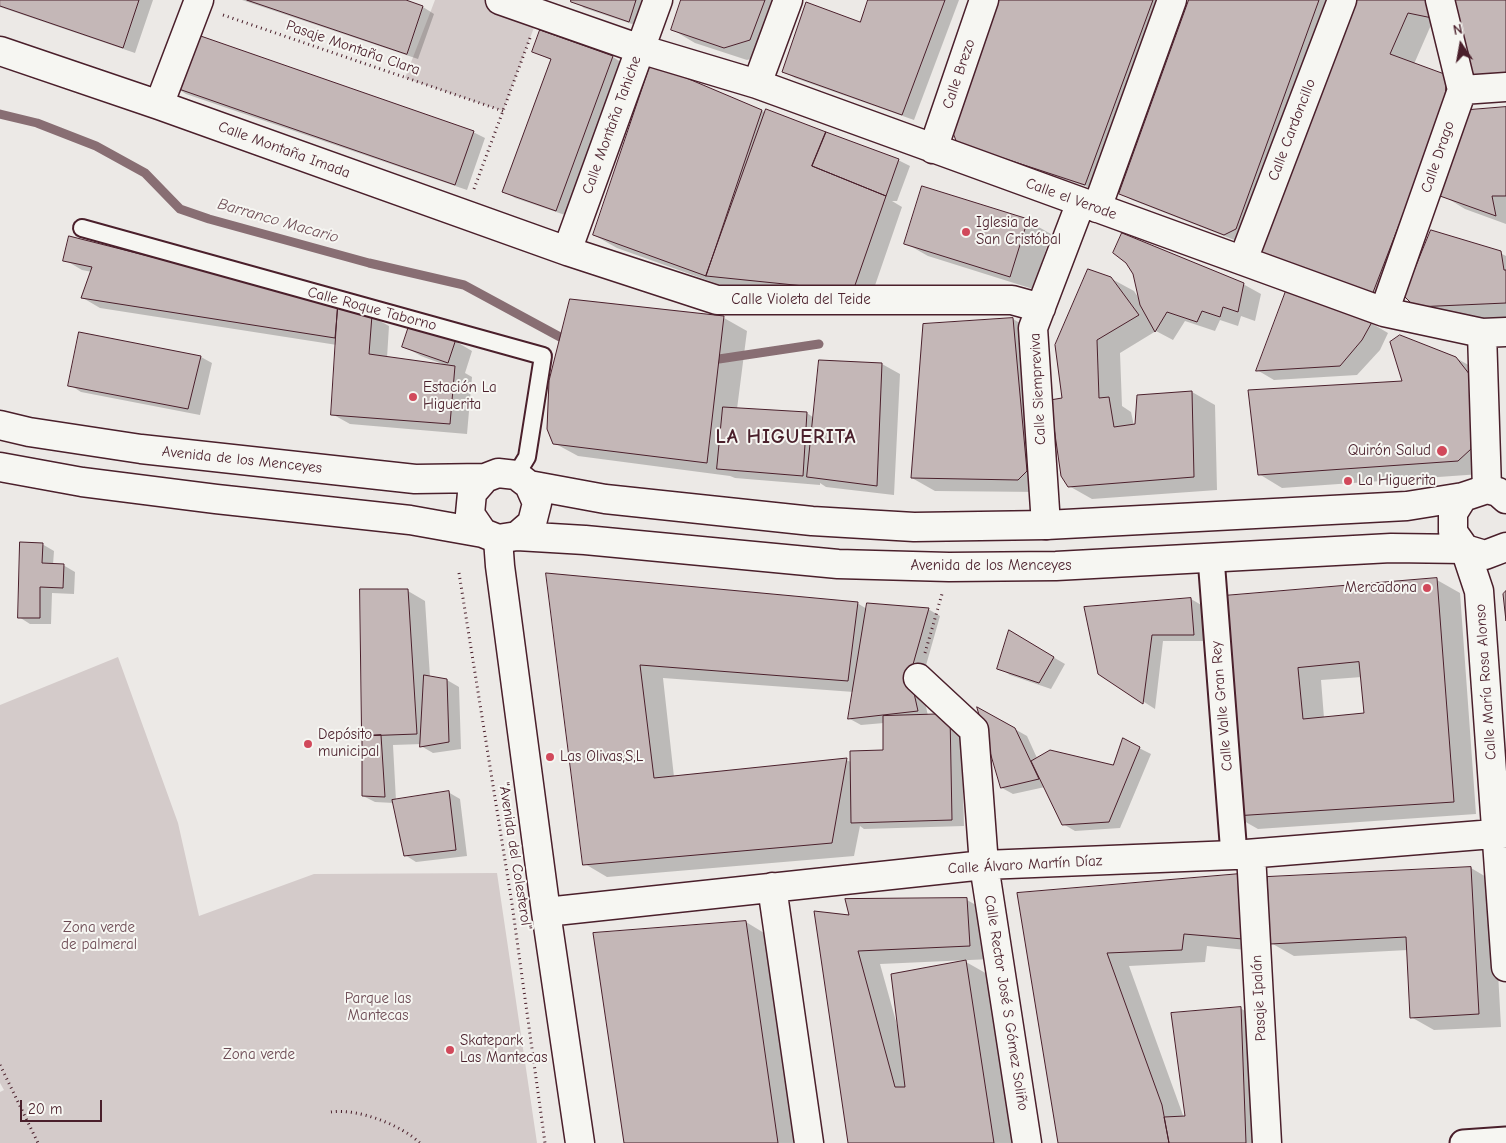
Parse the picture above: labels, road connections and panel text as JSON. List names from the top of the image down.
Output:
{
  "streets": {
    "street": [
      "Calle Brezo",
      "Calle Montaña Tahiche",
      "Calle Cardoncillo",
      "Calle Montaña Imada",
      "Calle Drago",
      "Calle el Verode",
      "Calle Violeta del Teide",
      "Calle Siempreviva",
      "Avenida de los Menceyes",
      "Calle María Rosa Alonso",
      "Calle Valle Gran Rey",
      "Calle Álvaro Martín Díaz",
      "Pasaje Ipalán",
      "Calle Rector José S Gómez Soliño"
    ],
    "lane": ["Calle Roque Taborno"],
    "path": ["Pasaje Montaña Clara", "\"Avenida del Colesterol\""]
  },
  "crossings": [
    ["Calle Brezo", "Calle el Verode"],
    ["Calle Montaña Tahiche", "Calle Montaña Imada"],
    ["Calle Montaña Tahiche", "Calle el Verode"],
    ["Calle Montaña Tahiche", "Calle Violeta del Teide"],
    ["Calle Cardoncillo", "Calle el Verode"],
    ["Calle Montaña Imada", "Calle Violeta del Teide"],
    ["Calle Drago", "Calle el Verode"],
    ["Calle el Verode", "Calle Siempreviva"],
    ["Calle Violeta del Teide", "Calle Siempreviva"],
    ["Calle Roque Taborno", "Avenida de los Menceyes"],
    ["Avenida de los Menceyes", "Calle María Rosa Alonso"],
    ["Avenida de los Menceyes", "Calle Valle Gran Rey"],
    ["Calle María Rosa Alonso", "Calle Álvaro Martín Díaz"],
    ["Calle Valle Gran Rey", "Calle Álvaro Martín Díaz"],
    ["Calle Valle Gran Rey", "Pasaje Ipalán"],
    ["Calle Álvaro Martín Díaz", "Pasaje Ipalán"],
    ["Calle Álvaro Martín Díaz", "Calle Rector José S Gómez Soliño"]
  ],
  "districts": ["LA HIGUERITA"],
  "water": ["Barranco Macario"],
  "parks": ["Zona verde de palmeral", "Parque las Mantecas", "Zona verde"],
  "places": [
    "Iglesia de San Cristóbal",
    "Estación La Higuerita",
    "Quirón Salud",
    "La Higuerita",
    "Mercadona",
    "Depósito municipal",
    "Las Olivas,S,L",
    "Skatepark Las Mantecas"
  ],
  "scale_bar": "20 m",
  "north": "top"
}
